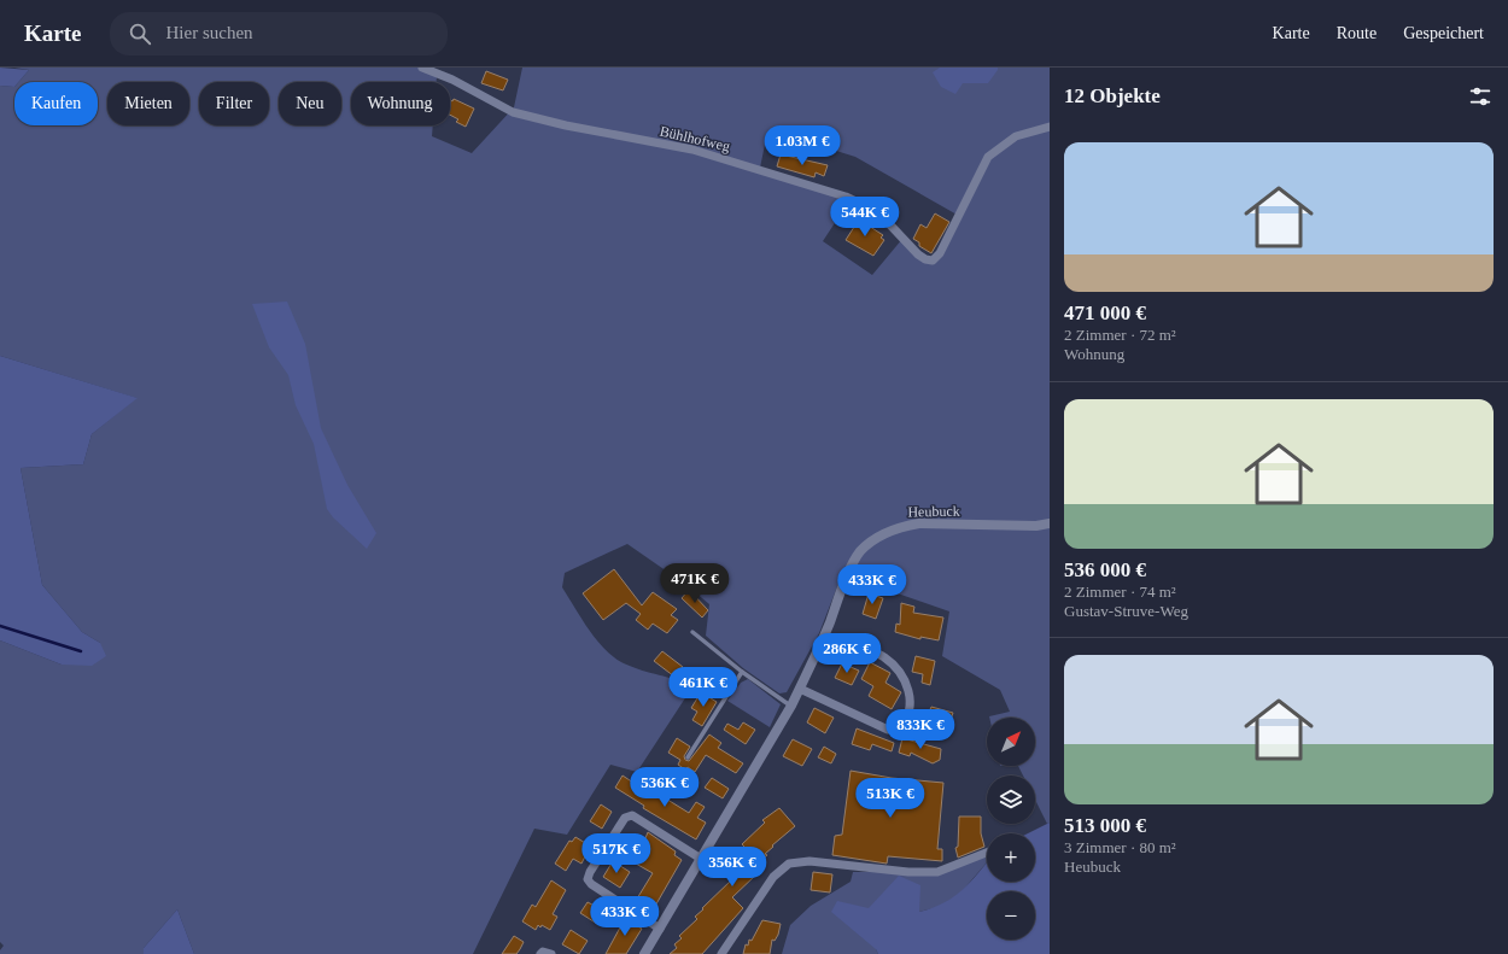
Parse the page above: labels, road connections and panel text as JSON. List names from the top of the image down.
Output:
{
  "streets": {
    "street": ["Bühlhofweg", "Heubuck"]
  },
  "north": "top right",
  "page": {
    "header": "Karte",
    "search": "Hier suchen",
    "nav": ["Karte", "Route", "Gespeichert"],
    "heading": "12 Objekte",
    "chip": [
      "Kaufen",
      "Mieten",
      "Filter",
      "Neu",
      "Wohnung"
    ],
    "price": [
      "1.03M €",
      "544K €",
      "471K €",
      "433K €",
      "286K €",
      "461K €",
      "833K €",
      "536K €",
      "513K €",
      "517K €",
      "356K €",
      "433K €"
    ],
    "list": [
      {
        "name": "471 000 €",
        "note": "2 Zimmer · 72 m² · Wohnung"
      },
      {
        "name": "536 000 €",
        "note": "2 Zimmer · 74 m² · Gustav-Struve-Weg"
      },
      {
        "name": "513 000 €",
        "note": "3 Zimmer · 80 m² · Heubuck"
      }
    ],
    "map_buttons": ["+", "−"]
  }
}
